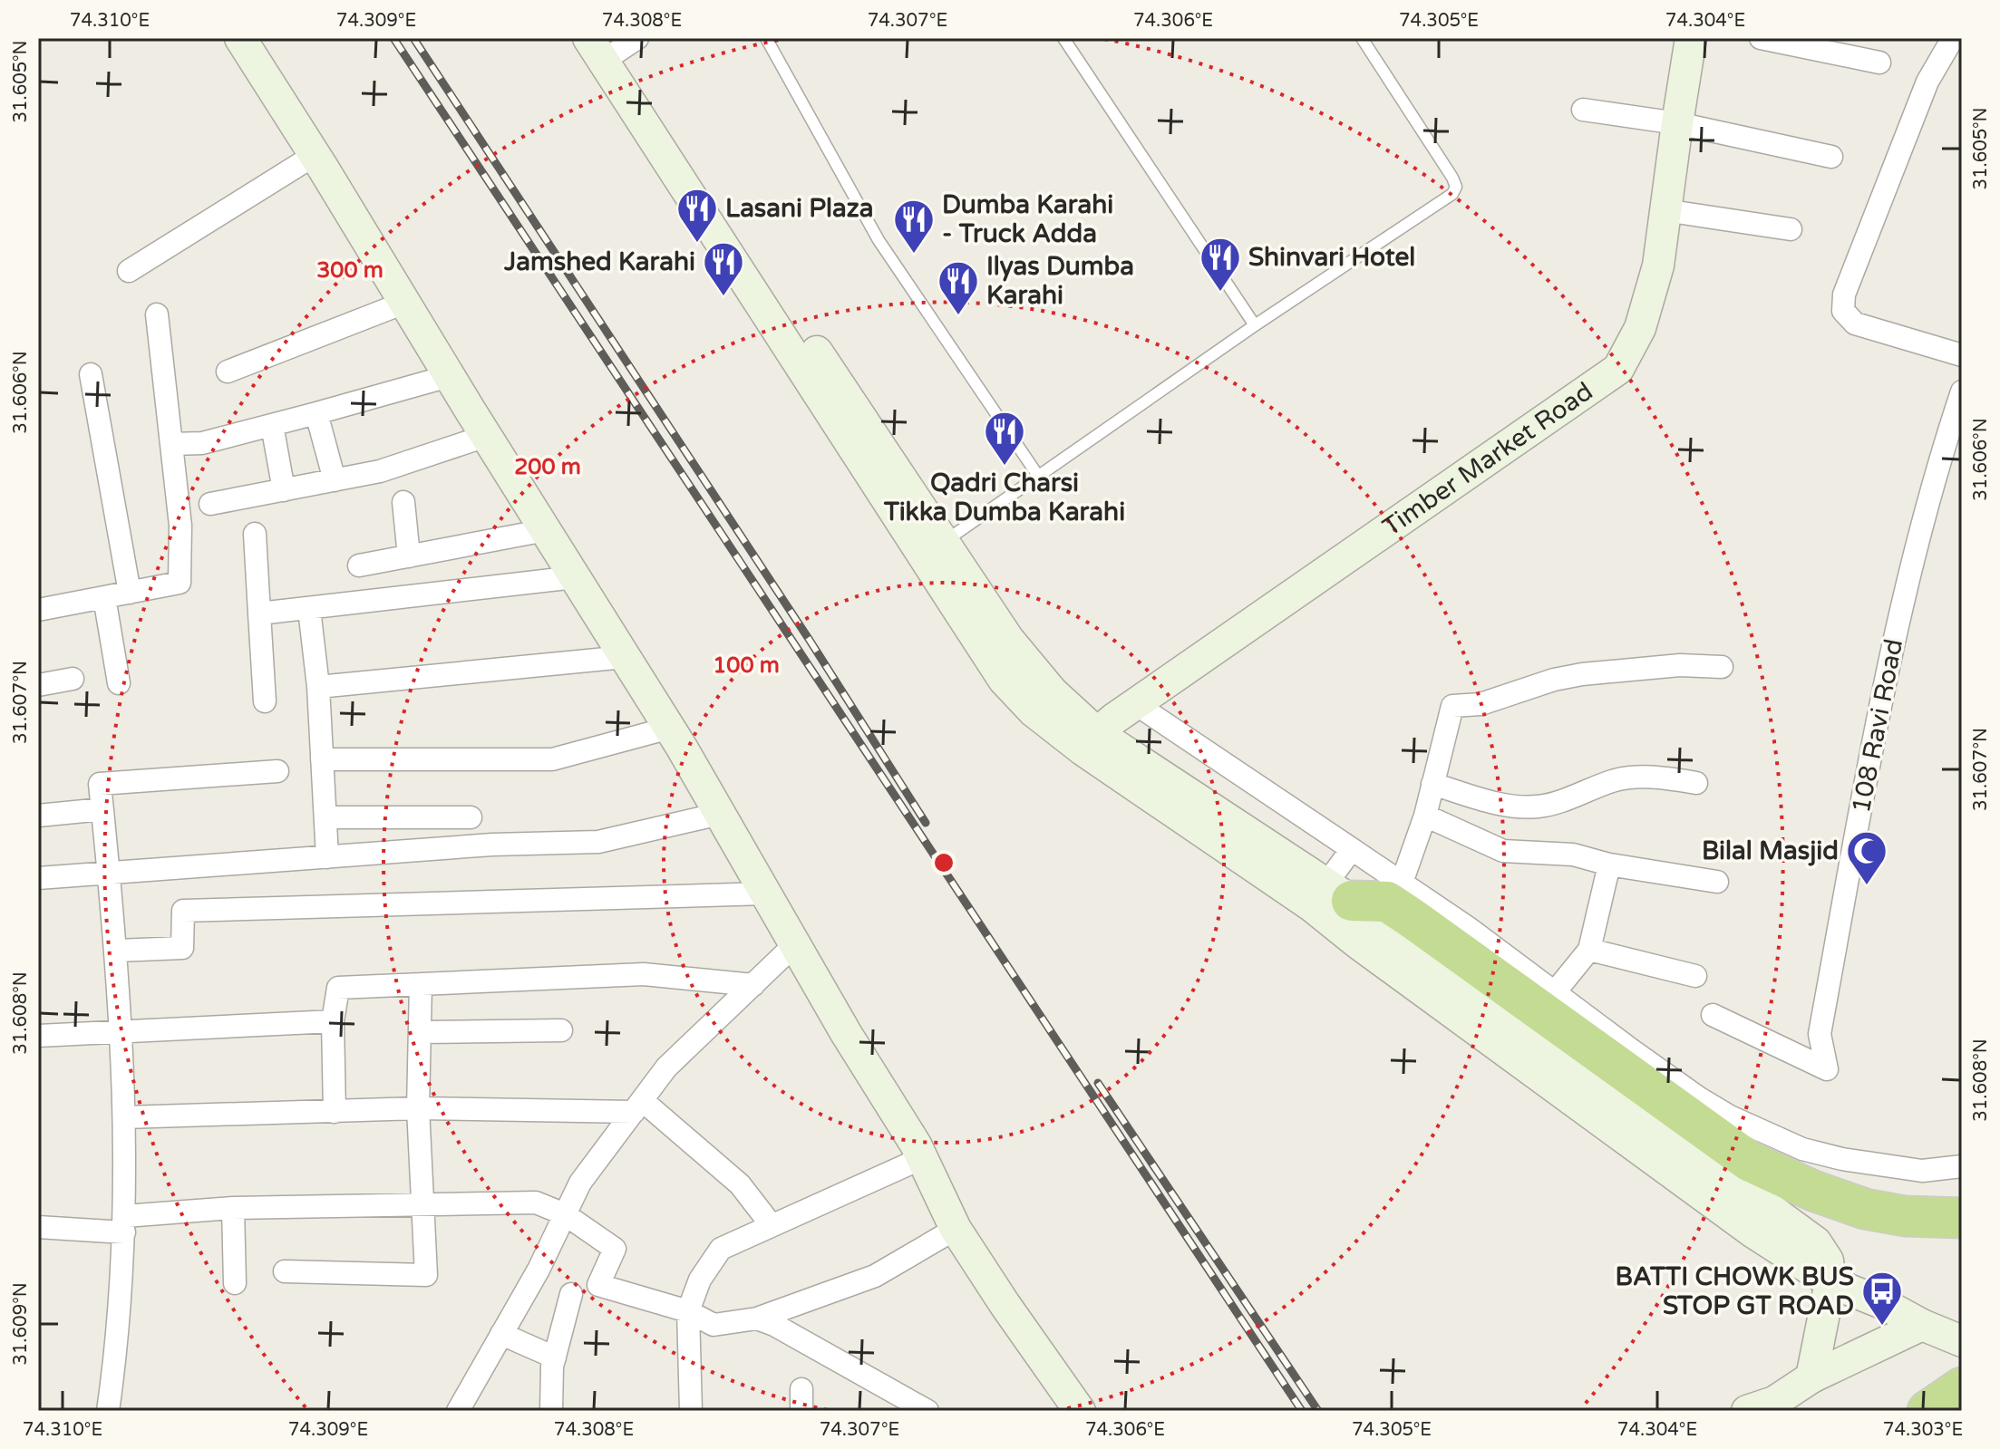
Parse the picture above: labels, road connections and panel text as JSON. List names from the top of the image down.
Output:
{
  "streets": {
    "main road": ["Timber Market Road"],
    "street": ["108 Ravi Road"]
  },
  "places": {
    "restaurant": [
      "Lasani Plaza",
      "Dumba Karahi - Truck Adda",
      "Shinvari Hotel",
      "Jamshed Karahi",
      "Ilyas Dumba Karahi",
      "Qadri Charsi Tikka Dumba Karahi"
    ],
    "mosque": ["Bilal Masjid"],
    "bus stop": ["BATTI CHOWK BUS STOP GT ROAD"]
  },
  "coordinates": [
    "74.310°E",
    "74.309°E",
    "74.308°E",
    "74.307°E",
    "74.306°E",
    "74.305°E",
    "74.304°E",
    "31.605°N",
    "31.606°N",
    "31.607°N",
    "31.608°N",
    "31.609°N",
    "74.303°E"
  ],
  "rings": ["300 m", "200 m", "100 m"]
}
